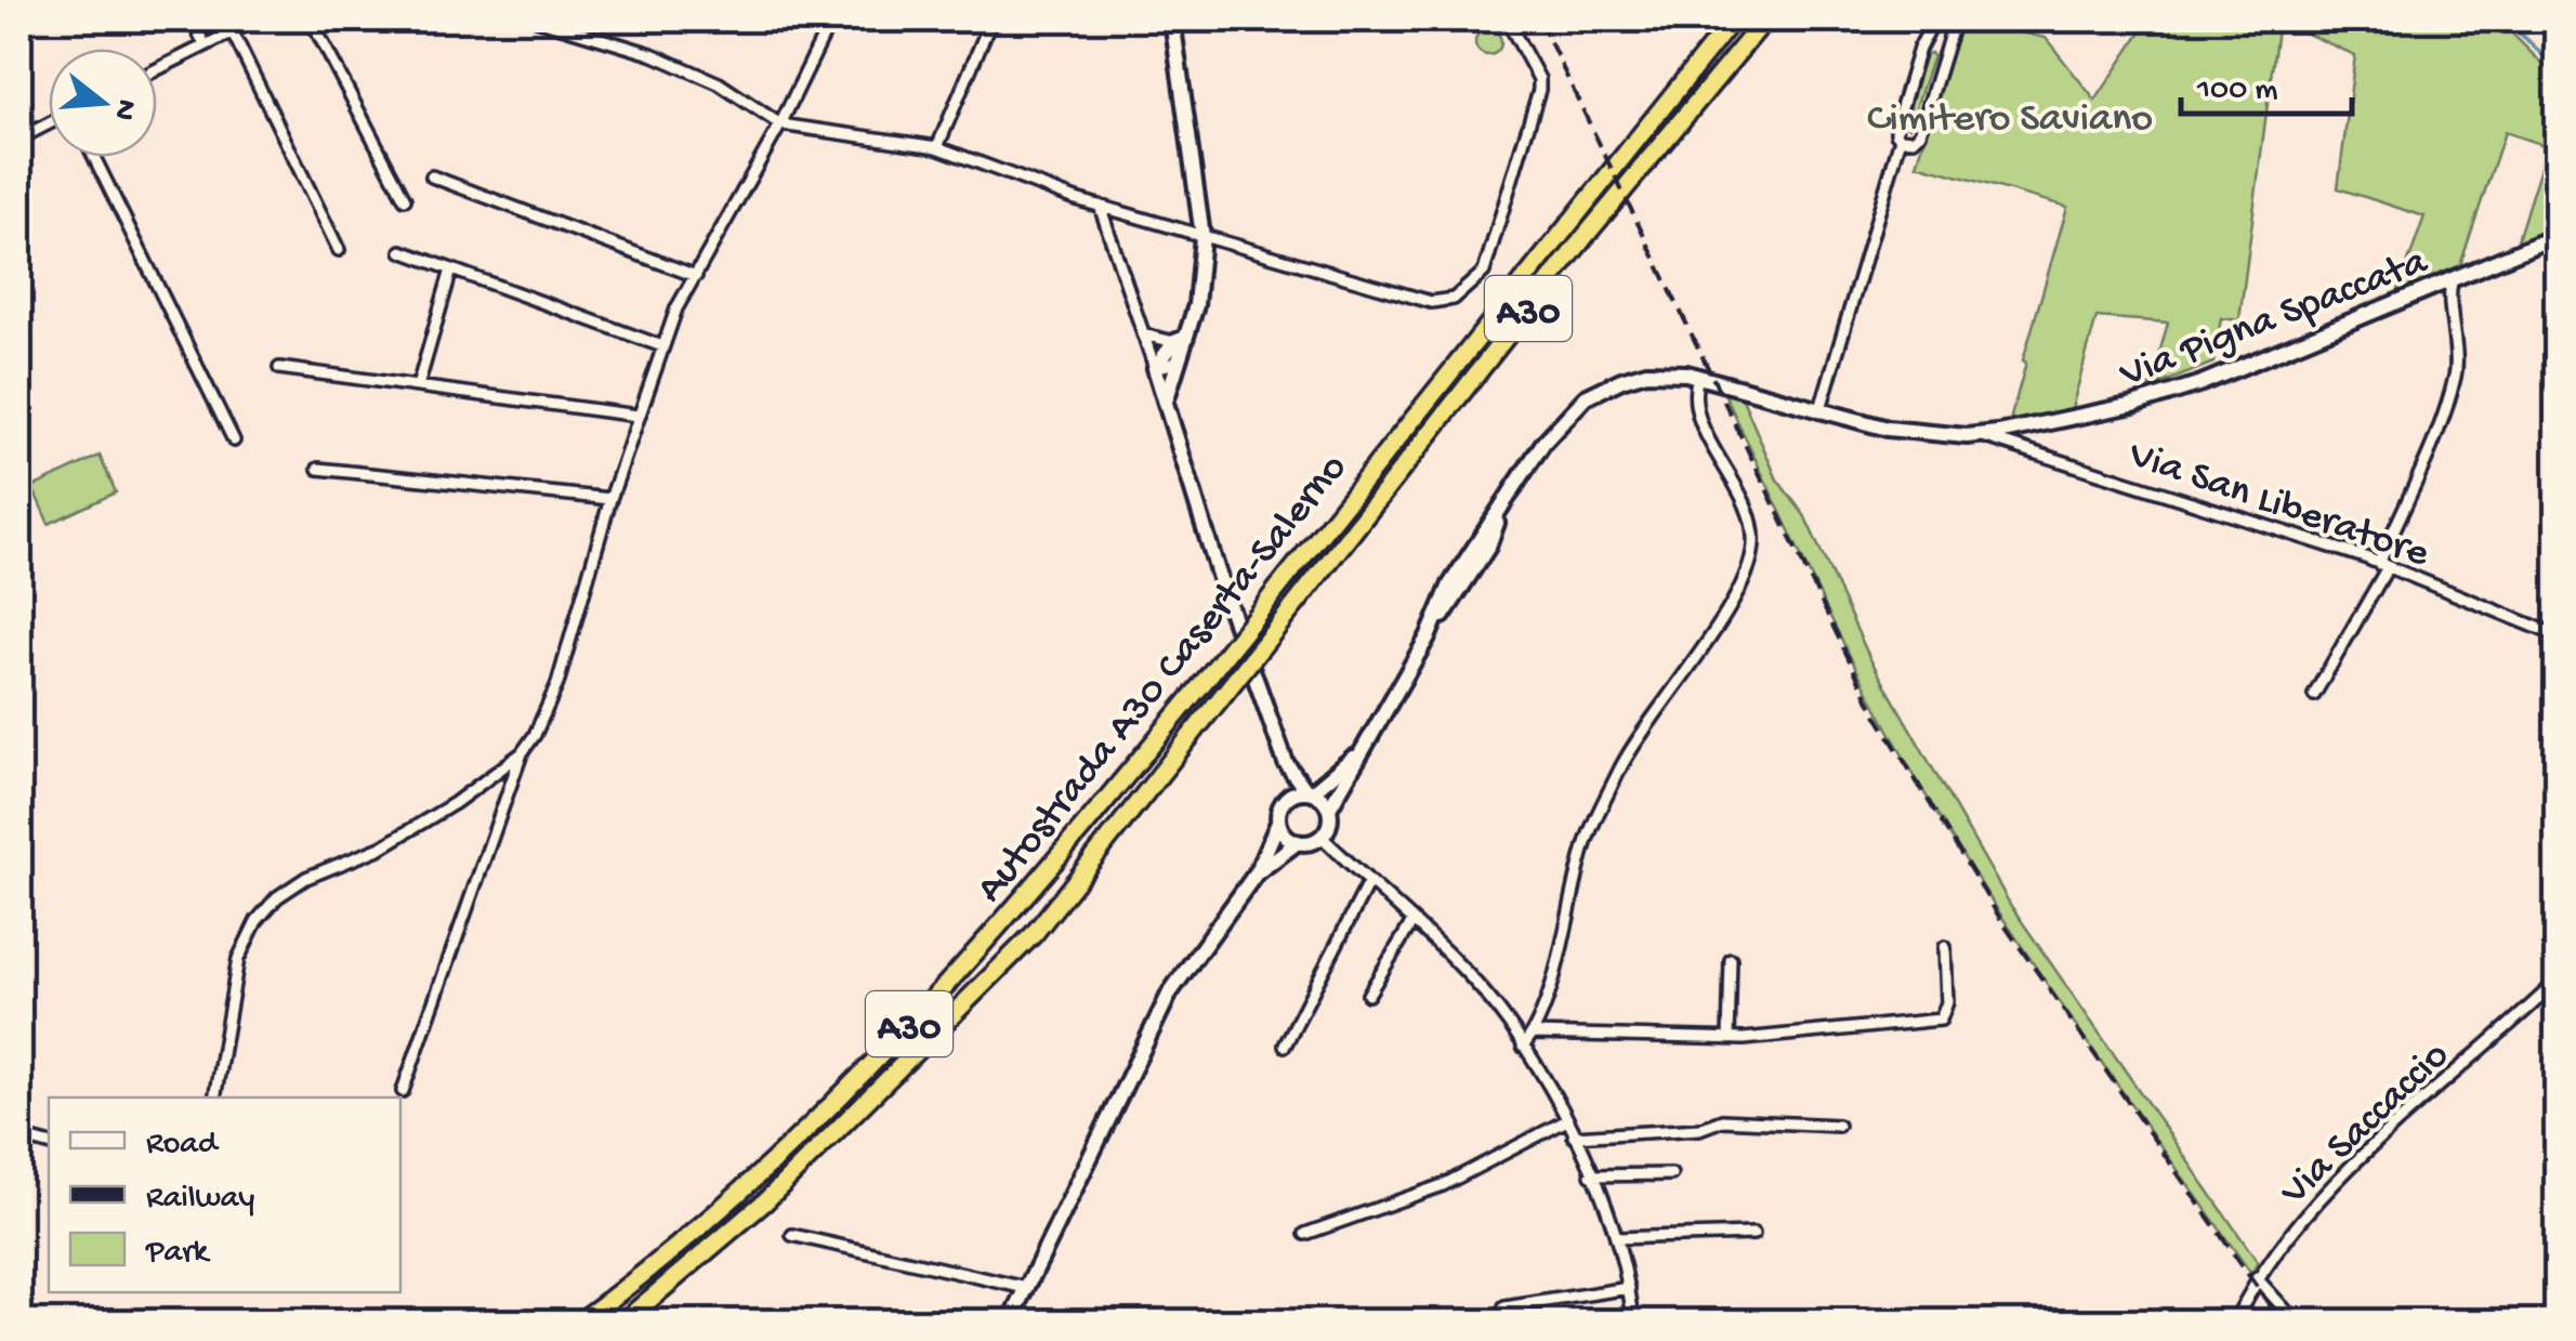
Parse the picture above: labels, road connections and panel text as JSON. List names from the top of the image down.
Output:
{
  "streets": {
    "highway": ["A30", "Autostrada A30 Caserta-Salerno"],
    "main road": ["Via Pigna Spaccata"],
    "street": ["Via San Liberatore", "Via Saccaccio"]
  },
  "crossings": [
    ["Via Pigna Spaccata", "Via San Liberatore"]
  ],
  "parks": ["Cimitero Saviano"],
  "legend": ["Road", "Railway", "Park"],
  "scale_bar": "100 m",
  "north": "right"
}
